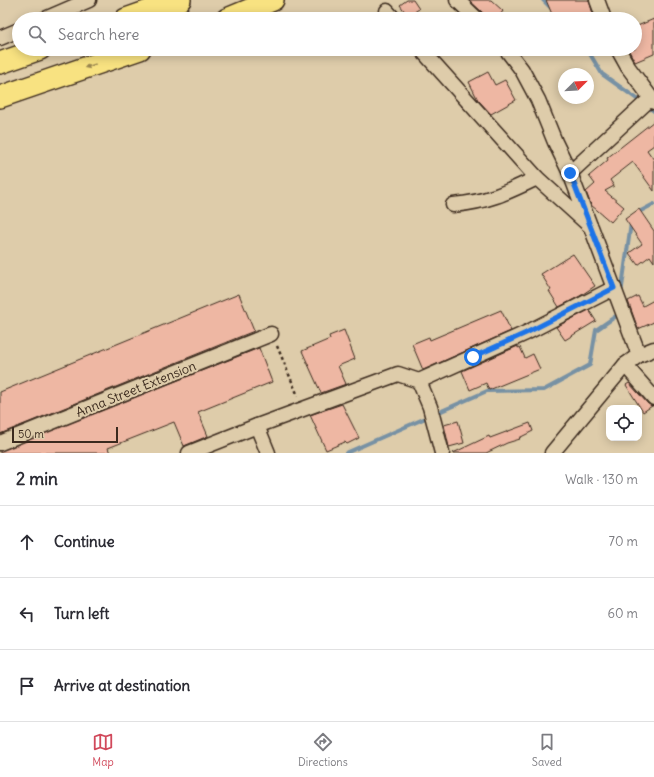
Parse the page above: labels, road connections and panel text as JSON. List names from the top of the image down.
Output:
{
  "streets": {
    "street": ["Anna Street Extension"]
  },
  "scale_bar": "50 m",
  "north": "top right",
  "page": {
    "search": "Search here",
    "scale": "50 m",
    "heading": ["2 min", "Walk · 130 m"],
    "list": [
      ["Continue", "70 m"],
      ["Turn left", "60 m"],
      "Arrive at destination"
    ],
    "nav": ["Map", "Directions", "Saved"]
  }
}
